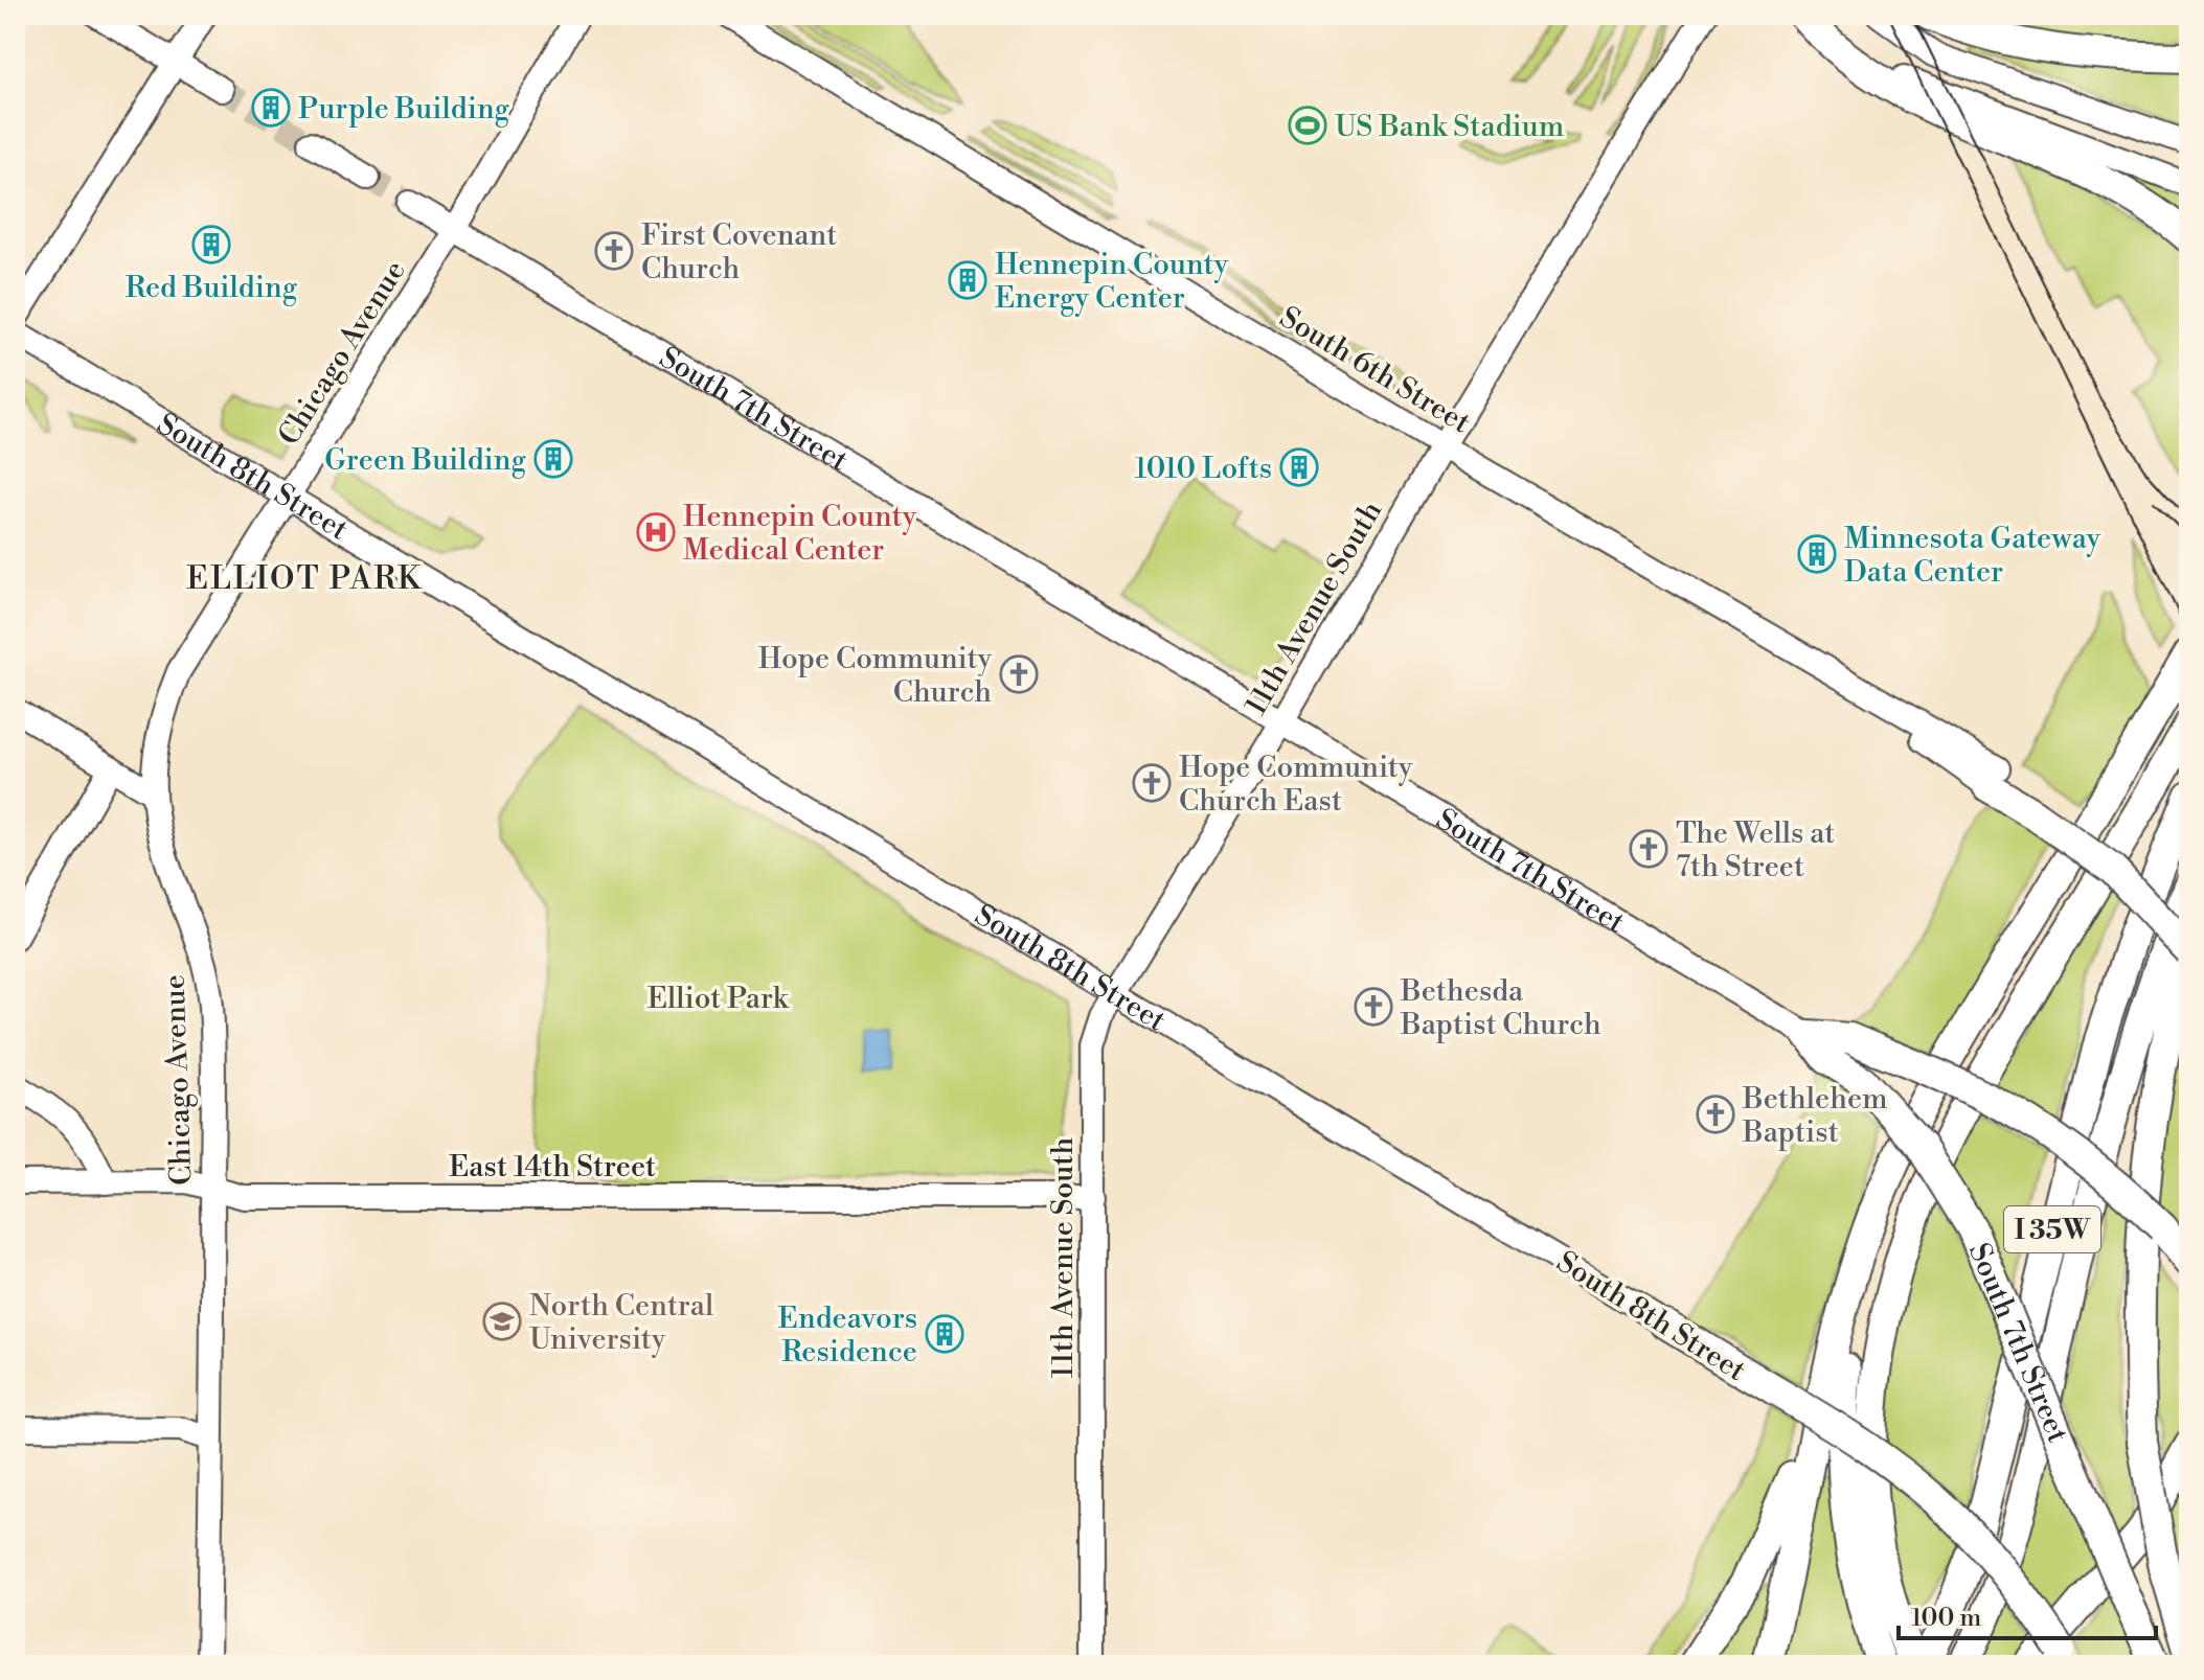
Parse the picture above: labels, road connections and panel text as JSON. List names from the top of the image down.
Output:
{
  "streets": {
    "highway": ["South 7th Street", "South 8th Street", "I 35W"],
    "main road": [
      "Chicago Avenue",
      "South 6th Street",
      "11th Avenue South",
      "East 14th Street"
    ]
  },
  "crossings": [
    ["Chicago Avenue", "South 7th Street"],
    ["Chicago Avenue", "South 8th Street"],
    ["Chicago Avenue", "East 14th Street"],
    ["South 6th Street", "11th Avenue South"],
    ["South 7th Street", "11th Avenue South"],
    ["South 8th Street", "11th Avenue South"],
    ["11th Avenue South", "East 14th Street"]
  ],
  "districts": ["ELLIOT PARK"],
  "parks": ["Elliot Park"],
  "places": {
    "building": [
      "Purple Building",
      "Red Building",
      "Hennepin County Energy Center",
      "Green Building",
      "1010 Lofts",
      "Minnesota Gateway Data Center",
      "Endeavors Residence"
    ],
    "sports": ["US Bank Stadium"],
    "church": [
      "First Covenant Church",
      "Hope Community Church",
      "Hope Community Church East",
      "The Wells at 7th Street",
      "Bethesda Baptist Church",
      "Bethlehem Baptist"
    ],
    "hospital": ["Hennepin County Medical Center"],
    "school or university": ["North Central University"]
  },
  "scale_bar": "100 m"
}
